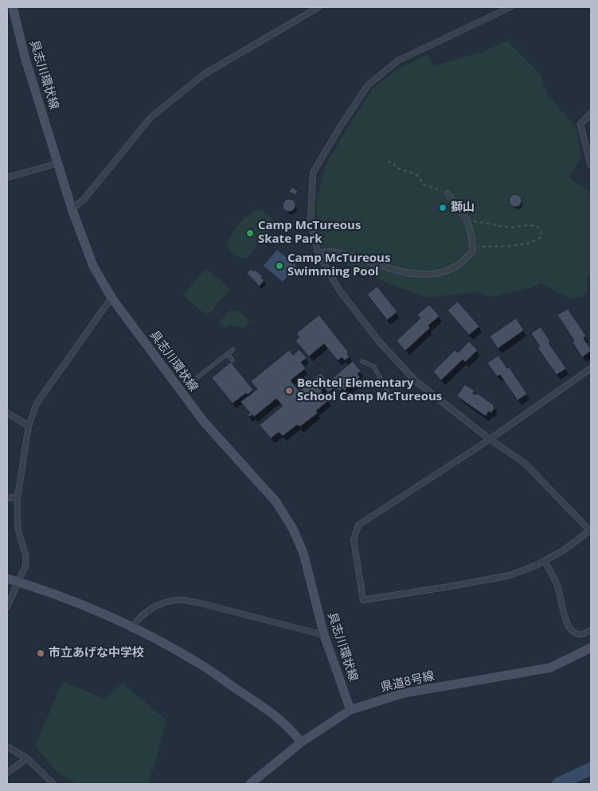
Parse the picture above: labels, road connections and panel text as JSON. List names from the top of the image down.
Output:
{
  "streets": {
    "main road": ["具志川環状線", "県道8号線"]
  },
  "crossings": [
    ["具志川環状線", "県道8号線"]
  ],
  "places": [
    "獅山",
    "Camp McTureous Skate Park",
    "Camp McTureous Swimming Pool",
    "Bechtel Elementary School Camp McTureous",
    "市立あげな中学校"
  ]
}
